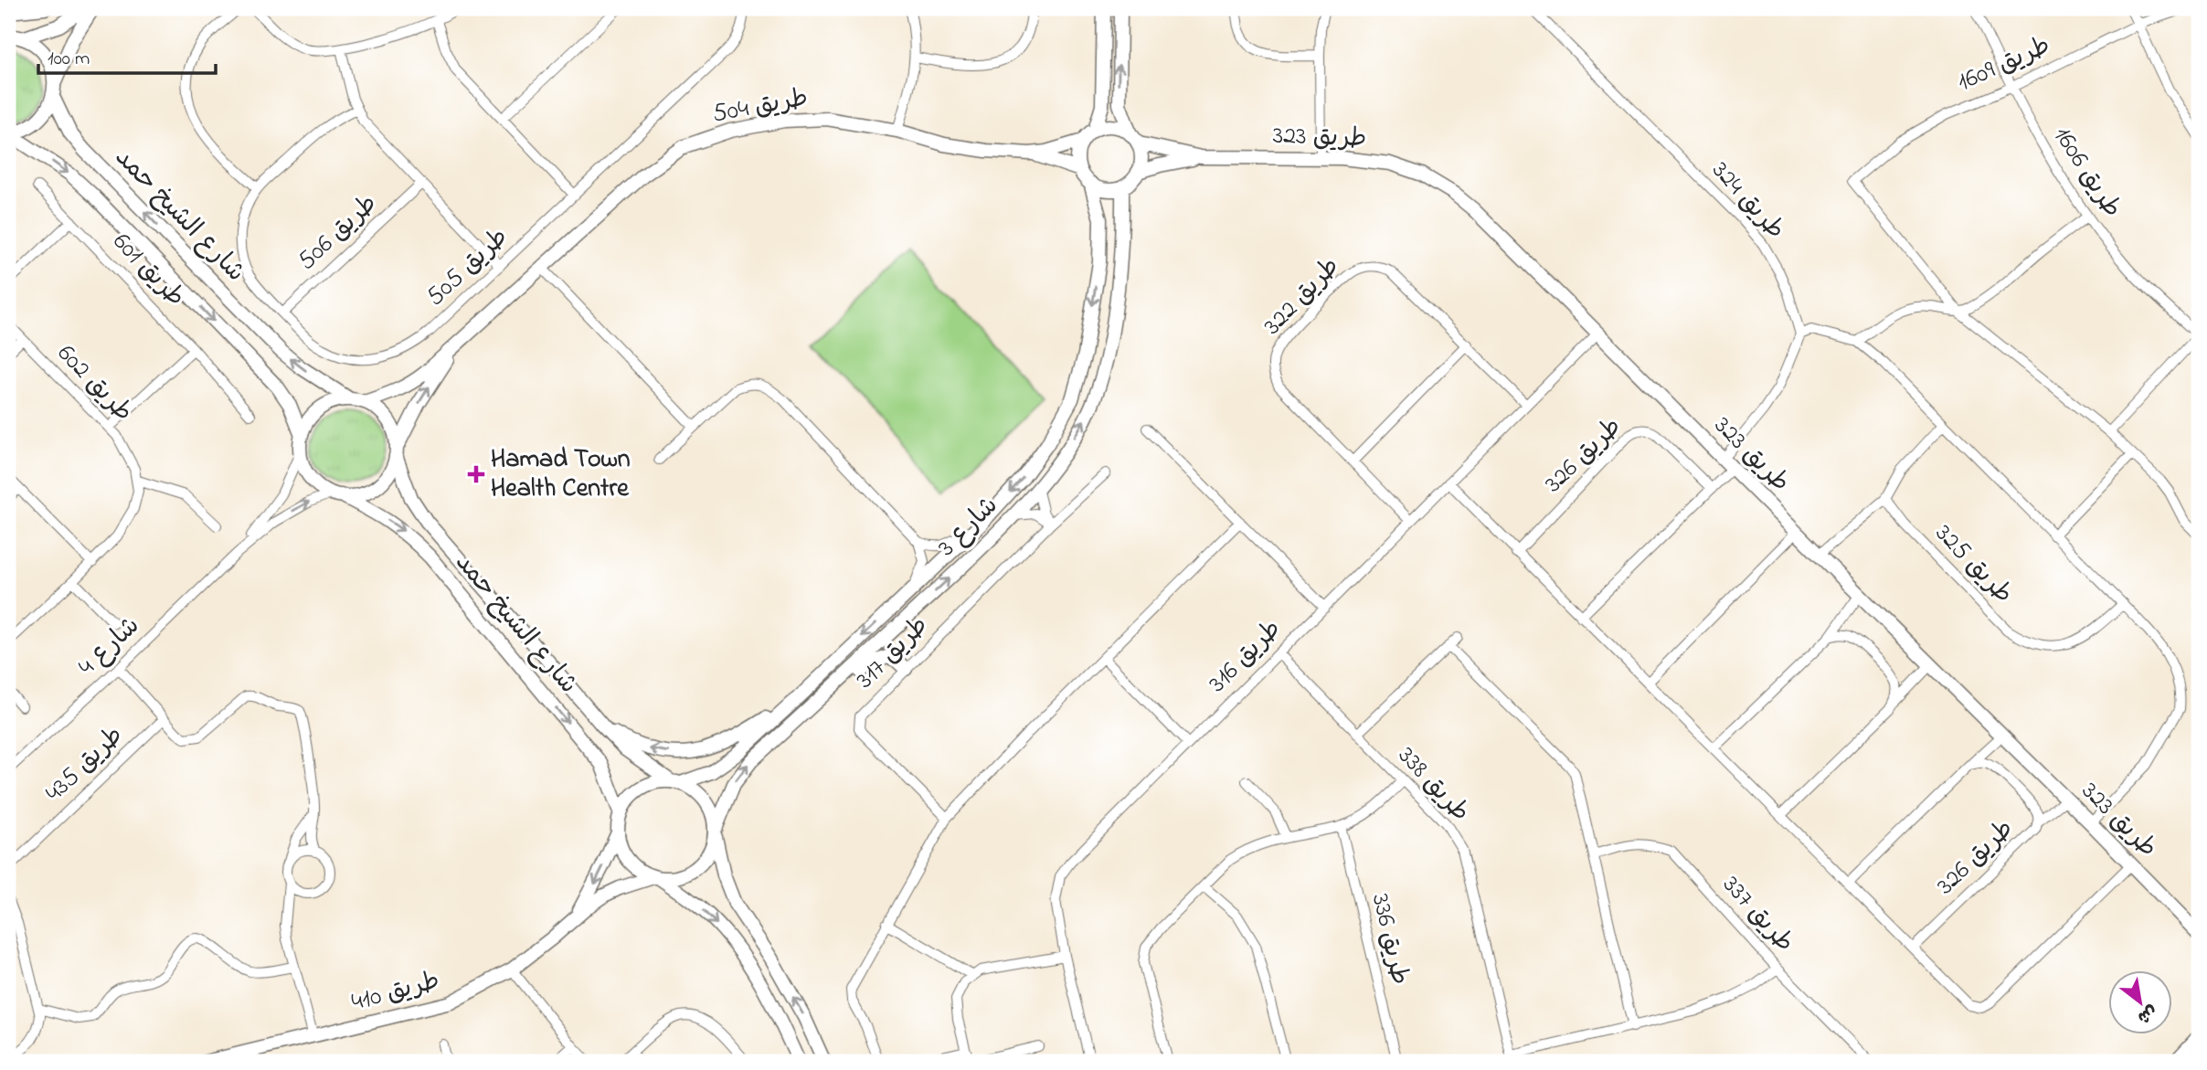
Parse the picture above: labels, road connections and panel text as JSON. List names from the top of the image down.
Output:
{
  "streets": {
    "street": [
      "طريق 1609",
      "طريق 504",
      "طريق 323",
      "طريق 1606",
      "طريق 324",
      "شارع الشيخ حمد",
      "طريق 506",
      "طريق 505",
      "طريق 601",
      "طريق 322",
      "طريق 602",
      "طريق 326",
      "شارع 3",
      "طريق 325",
      "شارع 4",
      "طريق 317",
      "طريق 316",
      "طريق 435",
      "طريق 338",
      "طريق 337",
      "طريق 336",
      "طريق 410"
    ]
  },
  "crossings": [
    ["طريق 1609", "طريق 1606"],
    ["طريق 504", "طريق 323"],
    ["طريق 504", "شارع الشيخ حمد"],
    ["طريق 504", "شارع 3"],
    ["طريق 504", "شارع 4"],
    ["طريق 323", "شارع 3"],
    ["طريق 323", "طريق 316"],
    ["شارع الشيخ حمد", "شارع 3"],
    ["شارع الشيخ حمد", "شارع 4"],
    ["شارع الشيخ حمد", "طريق 410"],
    ["طريق 506", "طريق 505"],
    ["طريق 322", "طريق 316"],
    ["شارع 3", "طريق 410"],
    ["طريق 316", "طريق 338"],
    ["طريق 338", "طريق 337"]
  ],
  "places": {
    "health": ["Hamad Town Health Centre"]
  },
  "scale_bar": "100 m",
  "north": "bottom right"
}
